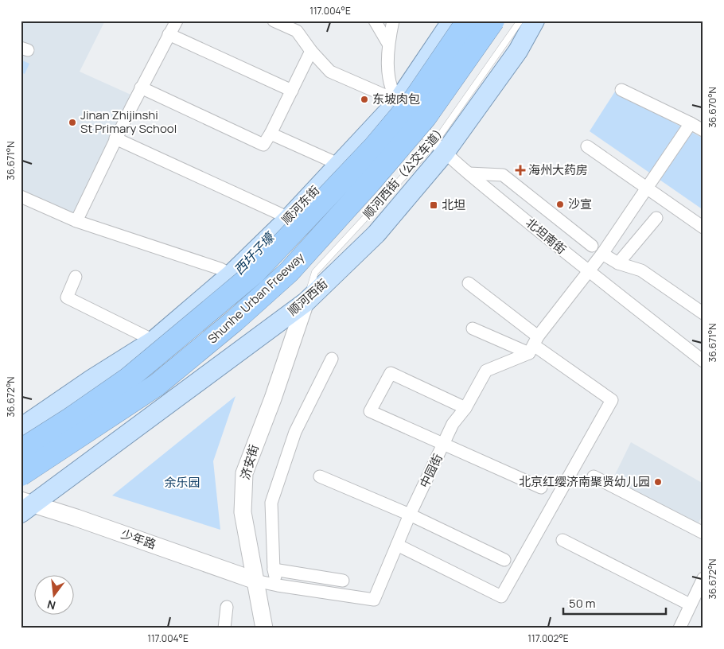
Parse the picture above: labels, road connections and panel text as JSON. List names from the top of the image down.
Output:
{
  "streets": {
    "highway": ["Shunhe Urban Freeway"],
    "main road": [
      "顺河东街",
      "顺河西街",
      "济安街",
      "少年路"
    ],
    "street": ["北坦南街", "中园街"],
    "lane": ["顺河西街（公交车道）"]
  },
  "crossings": [
    ["顺河西街（公交车道）", "北坦南街"],
    ["顺河西街（公交车道）", "顺河西街"],
    ["顺河东街", "北坦南街"],
    ["北坦南街", "顺河西街"],
    ["北坦南街", "中园街"],
    ["顺河西街", "济安街"],
    ["顺河西街", "少年路"],
    ["济安街", "中园街"],
    ["济安街", "少年路"],
    ["中园街", "少年路"]
  ],
  "water": ["西圩子壕"],
  "parks": ["余乐园"],
  "places": {
    "other": [
      "东坡肉包",
      "Jinan Zhijinshi St Primary School",
      "沙宣",
      "北京红缨济南聚贤幼儿园"
    ],
    "health": ["海州大药房"],
    "transit": ["北坦"]
  },
  "scale_bar": "50 m",
  "north": "bottom",
  "coordinates": [
    "117.004°E",
    "36.670°N",
    "36.671°N",
    "36.672°N",
    "117.002°E"
  ]
}
